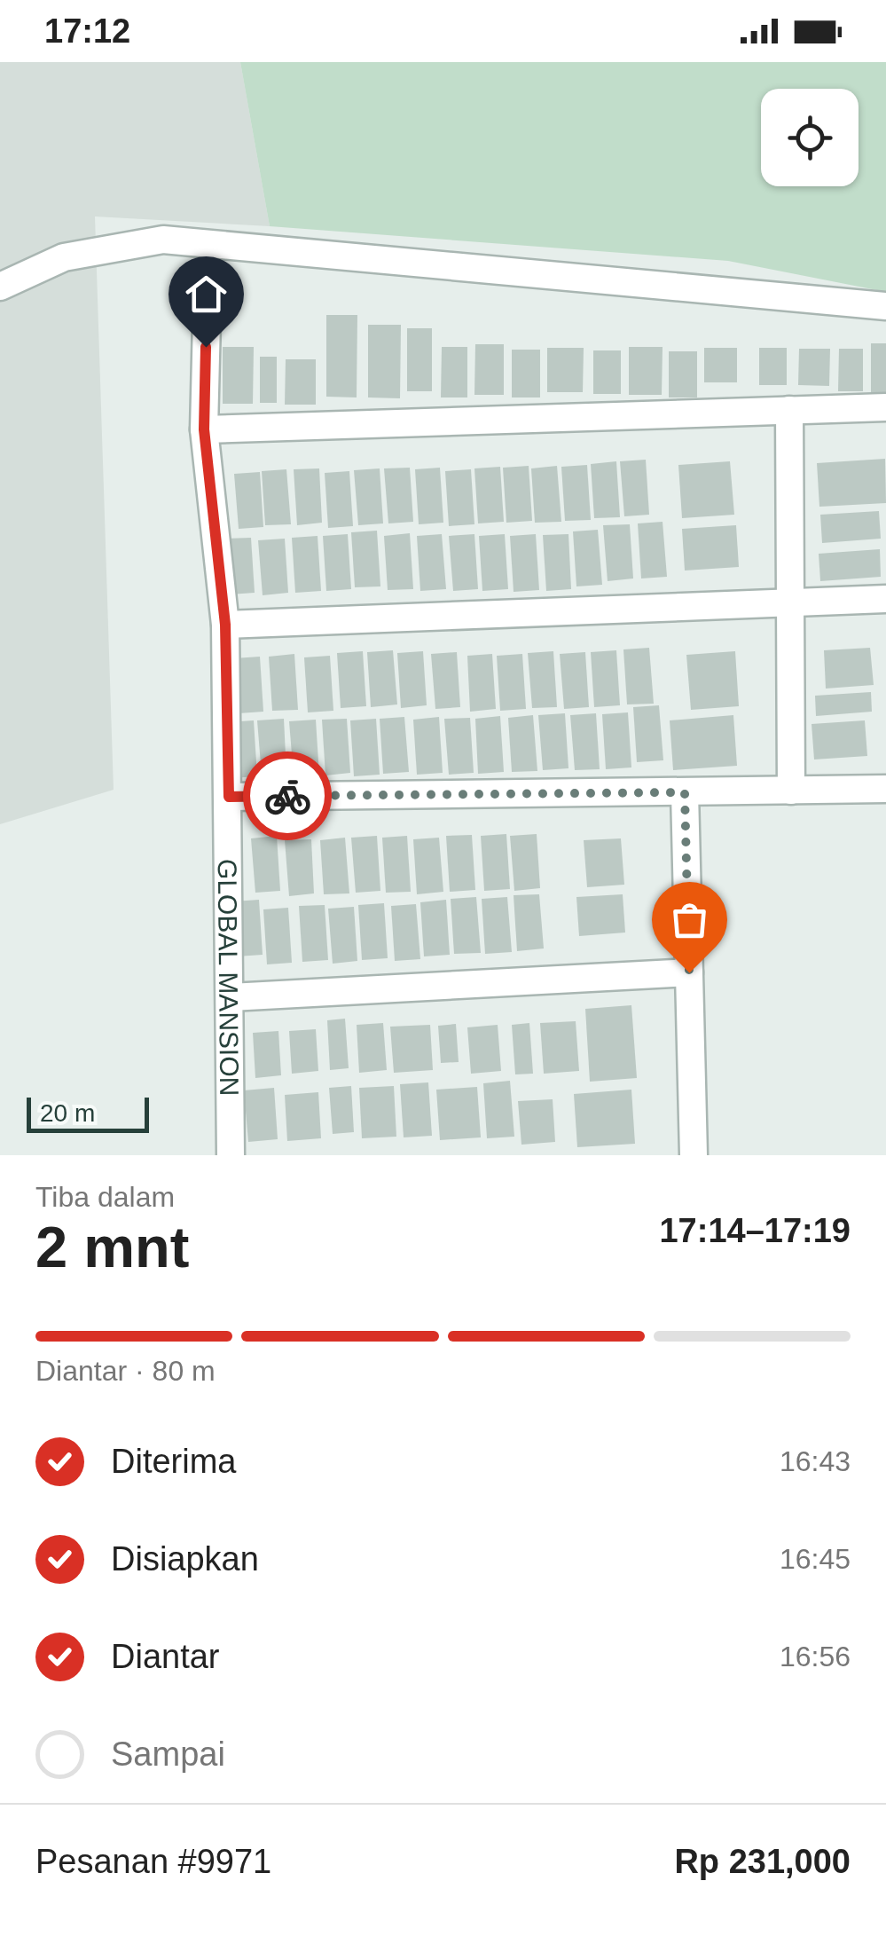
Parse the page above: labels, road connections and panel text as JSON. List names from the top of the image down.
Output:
{
  "streets": {
    "street": ["GLOBAL MANSION"]
  },
  "scale_bar": "20 m",
  "page": {
    "status": "17:12",
    "scale": "20 m",
    "heading": ["2 mnt", "Tiba dalam", "17:14–17:19"],
    "panel": ["Pesanan #9971", "Rp 231,000"],
    "bar": "Diantar · 80 m",
    "list": [
      ["Diterima", "16:43"],
      ["Disiapkan", "16:45"],
      ["Diantar", "16:56"],
      "Sampai"
    ]
  }
}
